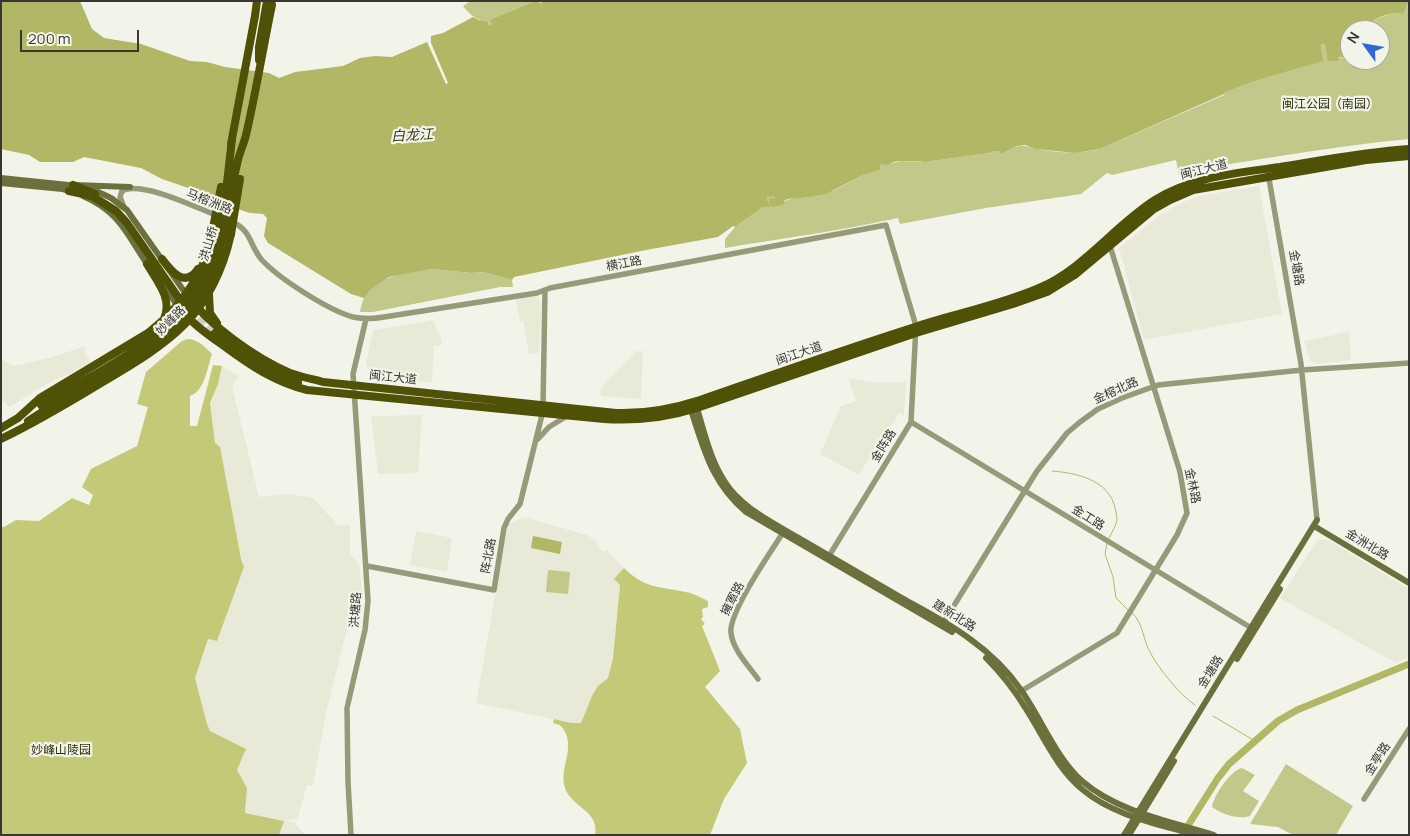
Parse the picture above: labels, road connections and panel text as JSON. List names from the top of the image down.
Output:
{
  "streets": {
    "main road": [
      "闽江大道",
      "洪山桥",
      "金塘路",
      "妙峰路",
      "金洲北路",
      "建新北路"
    ],
    "street": [
      "马榕洲路",
      "横江路",
      "金榕北路",
      "金阵路",
      "金林路",
      "金工路",
      "阵北路",
      "擁軍路",
      "洪塘路",
      "金亭路"
    ]
  },
  "crossings": [
    ["闽江大道", "金塘路"],
    ["闽江大道", "妙峰路"],
    ["闽江大道", "金阵路"],
    ["闽江大道", "金林路"],
    ["闽江大道", "阵北路"],
    ["闽江大道", "洪塘路"],
    ["闽江大道", "建新北路"],
    ["马榕洲路", "横江路"],
    ["马榕洲路", "洪塘路"],
    ["洪山桥", "妙峰路"],
    ["横江路", "金阵路"],
    ["横江路", "阵北路"],
    ["横江路", "洪塘路"],
    ["金塘路", "金榕北路"],
    ["金塘路", "金工路"],
    ["金塘路", "金洲北路"],
    ["金塘路", "建新北路"],
    ["金榕北路", "金林路"],
    ["金榕北路", "金工路"],
    ["金榕北路", "建新北路"],
    ["金阵路", "金工路"],
    ["金阵路", "建新北路"],
    ["金林路", "金工路"],
    ["金林路", "建新北路"],
    ["阵北路", "洪塘路"],
    ["擁軍路", "建新北路"]
  ],
  "water": ["白龙江"],
  "parks": ["闽江公园（南园）", "妙峰山陵园"],
  "scale_bar": "200 m",
  "north": "top left"
}
